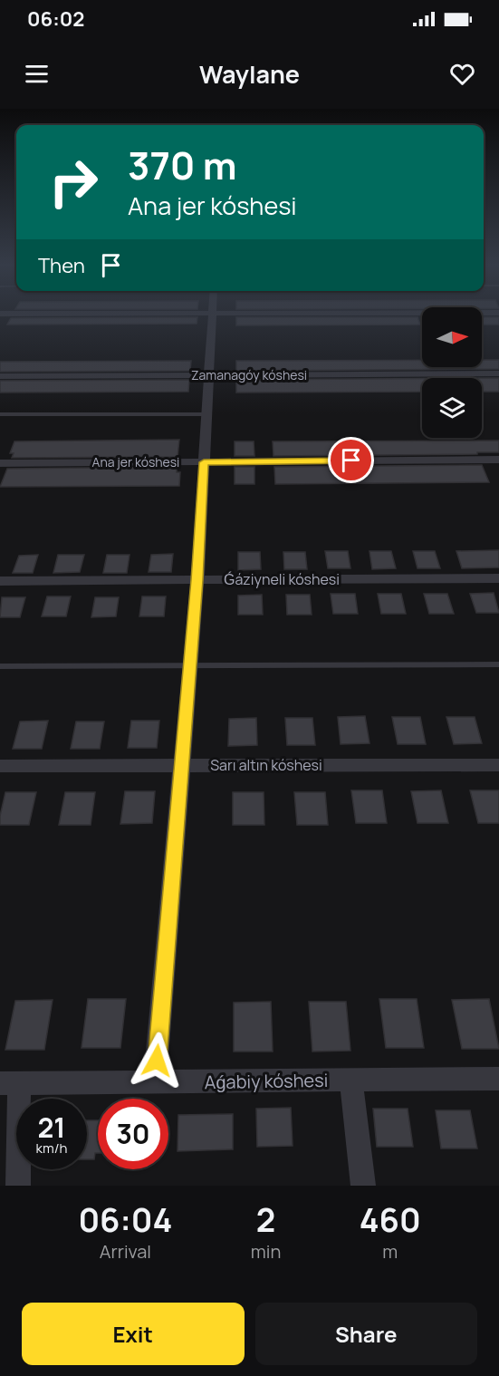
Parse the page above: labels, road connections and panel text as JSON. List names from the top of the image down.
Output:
{
  "streets": {
    "street": [
      "Zamanagóy kóshesi",
      "Ana jer kóshesi",
      "Ǵáziyneli kóshesi",
      "Sarı altın kóshesi",
      "Aǵabiy kóshesi"
    ]
  },
  "north": "right",
  "page": {
    "status": "06:02",
    "header": "Waylane",
    "turn": ["370 m", "Ana jer kóshesi"],
    "then": "Then",
    "speed": "21 km/h",
    "limit": "30",
    "eta": [
      "06:04",
      "Arrival",
      "2",
      "min",
      "460",
      "m"
    ],
    "buttons": ["Exit", "Share"]
  }
}
